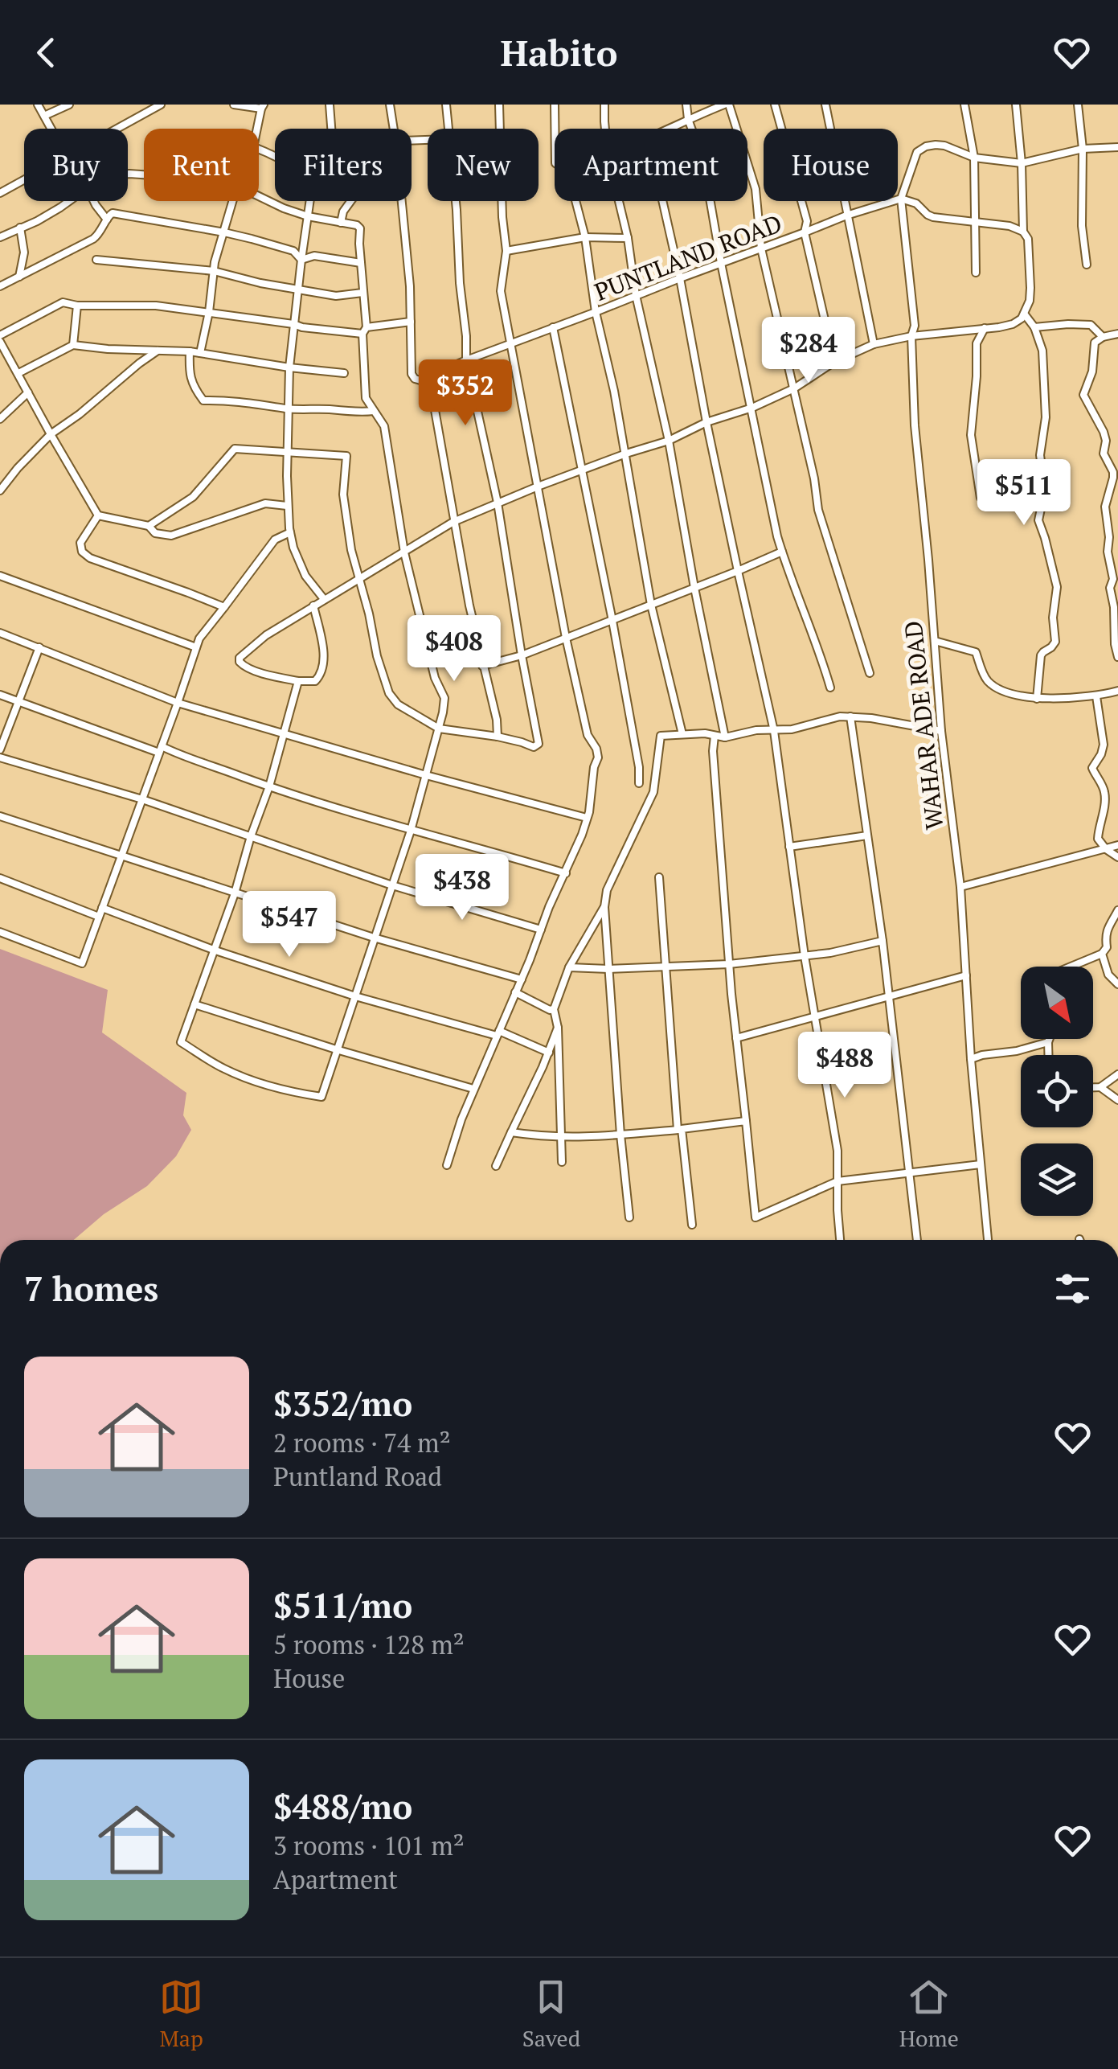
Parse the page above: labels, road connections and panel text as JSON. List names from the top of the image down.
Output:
{
  "streets": {
    "street": ["PUNTLAND ROAD", "WAHAR ADE ROAD"]
  },
  "crossings": [
    ["PUNTLAND ROAD", "WAHAR ADE ROAD"]
  ],
  "north": "bottom right",
  "page": {
    "header": "Habito",
    "chip": [
      "Buy",
      "Rent",
      "Filters",
      "New",
      "Apartment",
      "House"
    ],
    "price": [
      "$284",
      "$352",
      "$511",
      "$408",
      "$438",
      "$547",
      "$488"
    ],
    "heading": "7 homes",
    "list": [
      {
        "name": "$352/mo",
        "note": "2 rooms · 74 m² · Puntland Road"
      },
      {
        "name": "$511/mo",
        "note": "5 rooms · 128 m² · House"
      },
      {
        "name": "$488/mo",
        "note": "3 rooms · 101 m² · Apartment"
      }
    ],
    "tabs": ["Map", "Saved", "Home"]
  }
}
